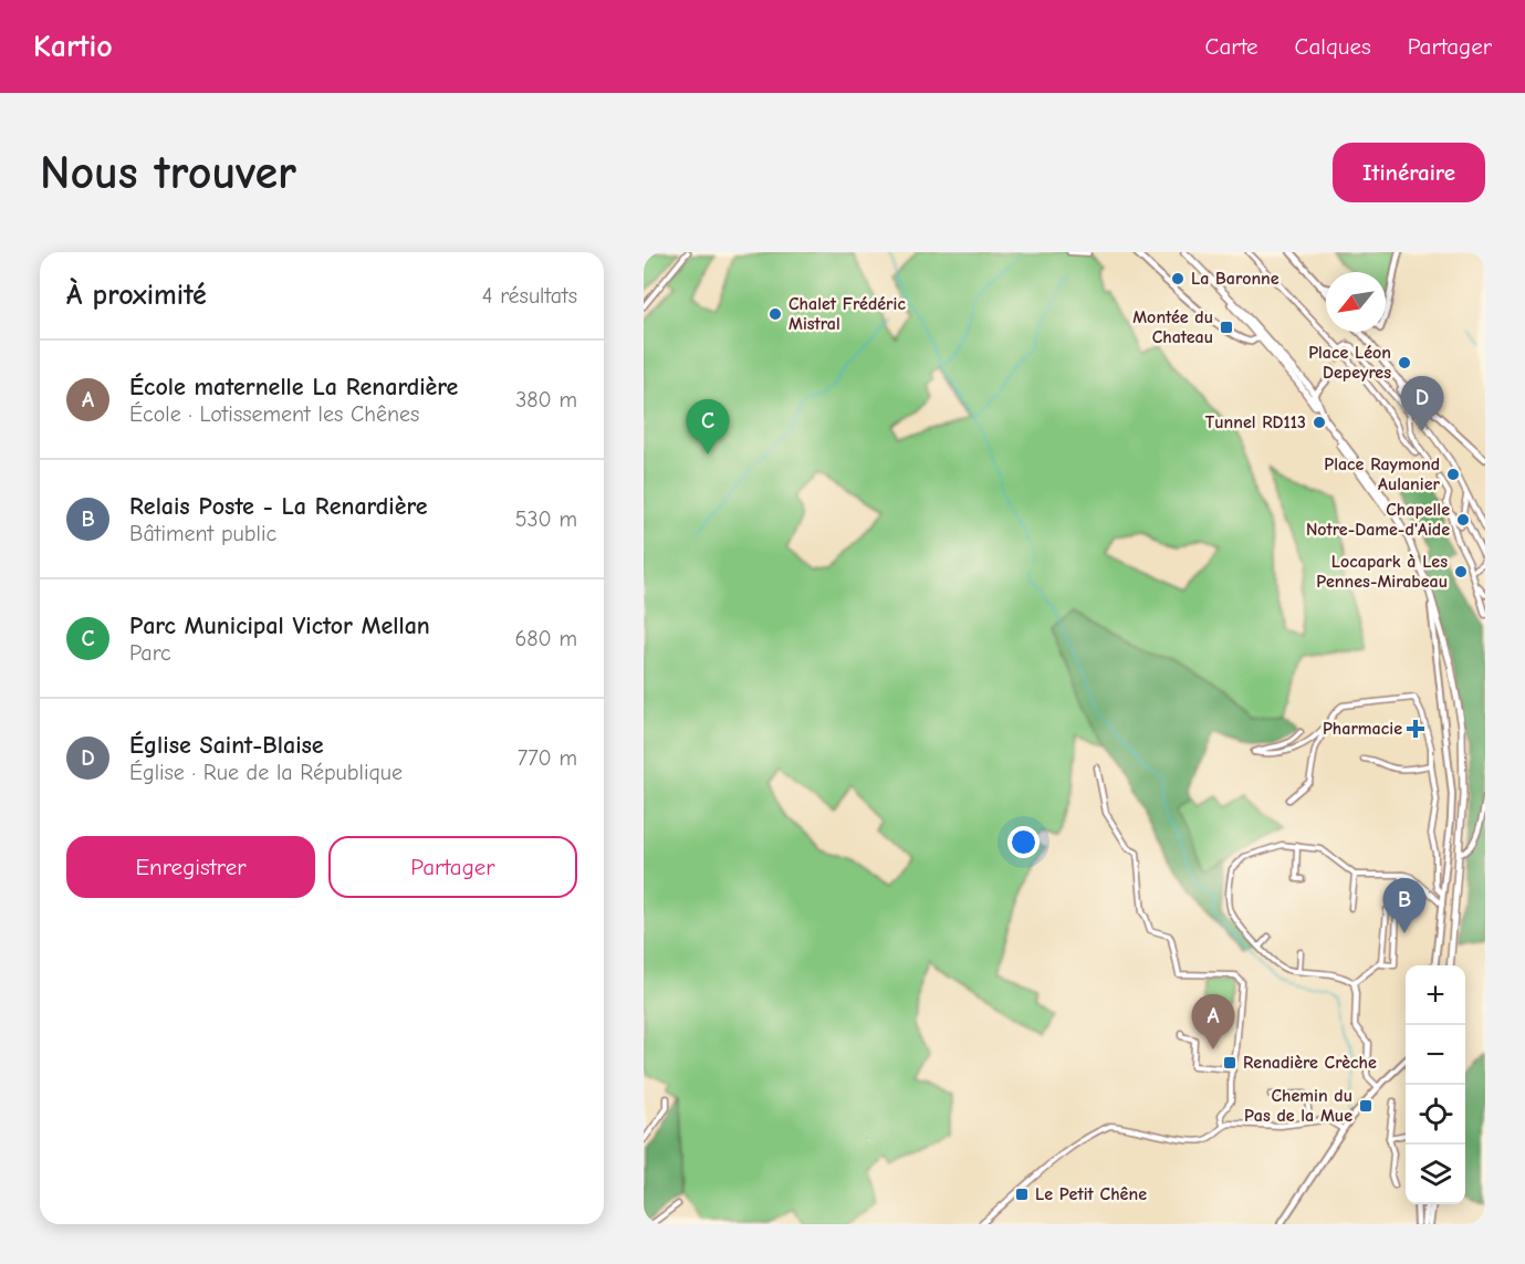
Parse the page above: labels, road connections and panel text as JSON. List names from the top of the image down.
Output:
{
  "places": {
    "other": [
      "La Baronne",
      "Chalet Frédéric Mistral",
      "Place Léon Depeyres",
      "Tunnel RD113",
      "Place Raymond Aulanier",
      "Chapelle Notre-Dame-d'Aide",
      "Locapark à Les Pennes-Mirabeau"
    ],
    "transit": [
      "Montée du Chateau",
      "Renadière Crèche",
      "Chemin du Pas de la Mue",
      "Le Petit Chêne"
    ],
    "health": ["Pharmacie"]
  },
  "north": "bottom left",
  "page": {
    "header": "Kartio",
    "nav": ["Carte", "Calques", "Partager"],
    "buttons": [
      "Itinéraire",
      ["Enregistrer", "Partager"]
    ],
    "title": "Nous trouver",
    "heading": ["À proximité", "4 résultats"],
    "list": [
      {
        "mark": "A",
        "name": "École maternelle La Renardière",
        "note": "École · Lotissement les Chênes",
        "value": "380 m"
      },
      {
        "mark": "B",
        "name": "Relais Poste - La Renardière",
        "note": "Bâtiment public",
        "value": "530 m"
      },
      {
        "mark": "C",
        "name": "Parc Municipal Victor Mellan",
        "note": "Parc",
        "value": "680 m"
      },
      {
        "mark": "D",
        "name": "Église Saint-Blaise",
        "note": "Église · Rue de la République",
        "value": "770 m"
      }
    ],
    "pins": [
      "D",
      "C",
      "B",
      "A"
    ],
    "map_buttons": ["+", "−"]
  }
}
